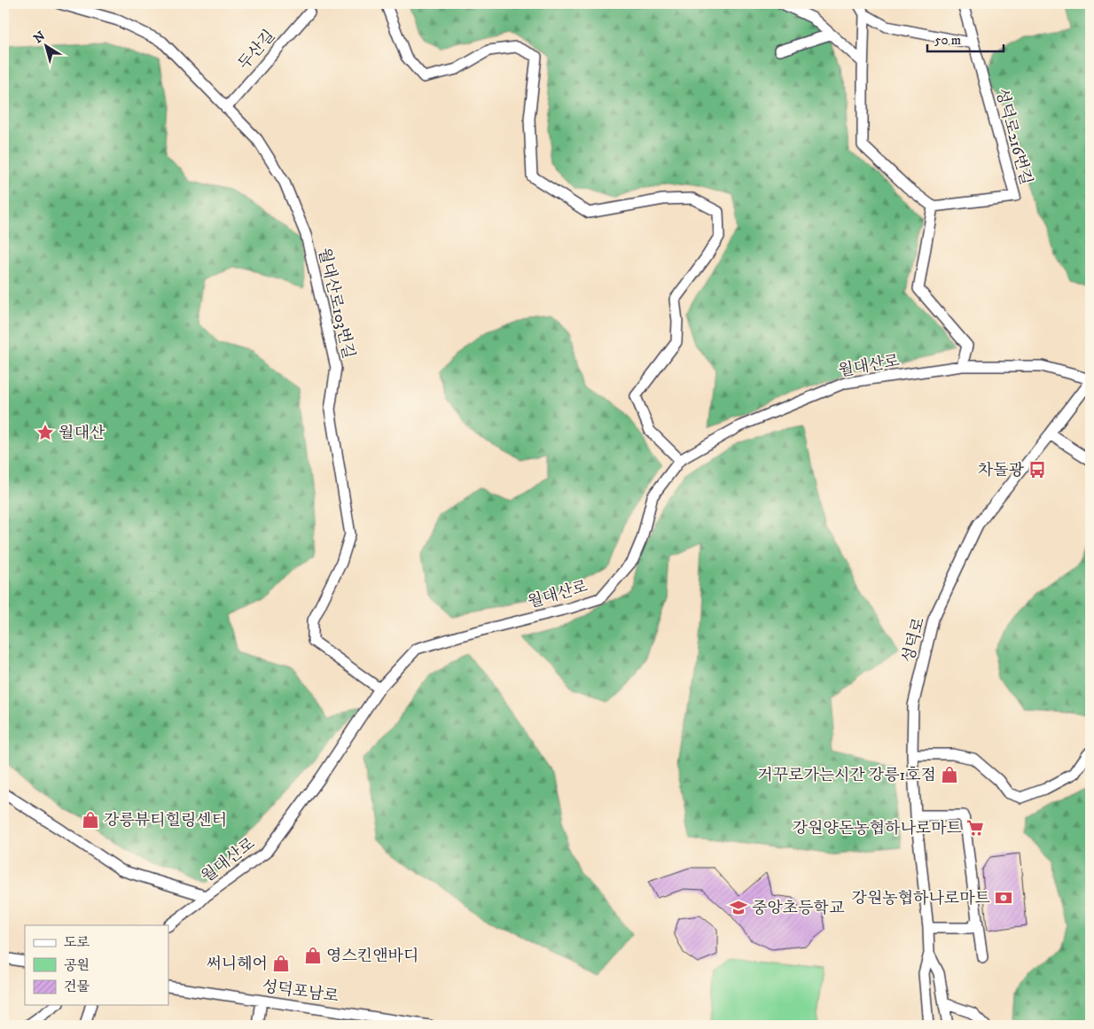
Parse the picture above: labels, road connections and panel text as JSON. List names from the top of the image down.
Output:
{
  "streets": {
    "street": [
      "두산길",
      "성덕로216번길",
      "월대산로103번길",
      "월대산로",
      "성덕로",
      "성덕포남로"
    ]
  },
  "crossings": [
    ["두산길", "월대산로103번길"],
    ["월대산로103번길", "월대산로"],
    ["월대산로", "성덕로"]
  ],
  "places": {
    "place": ["월대산"],
    "bus stop": ["차돌광"],
    "shop": [
      "거꾸로가는시간 강릉1호점",
      "강릉뷰티힐링센터",
      "영스킨앤바디",
      "써니헤어"
    ],
    "supermarket": ["강원양돈농협하나로마트"],
    "bank": ["강원농협하나로마트"],
    "school or university": ["중앙초등학교"]
  },
  "legend": ["도로", "공원", "건물"],
  "scale_bar": "50 m",
  "north": "top left"
}
